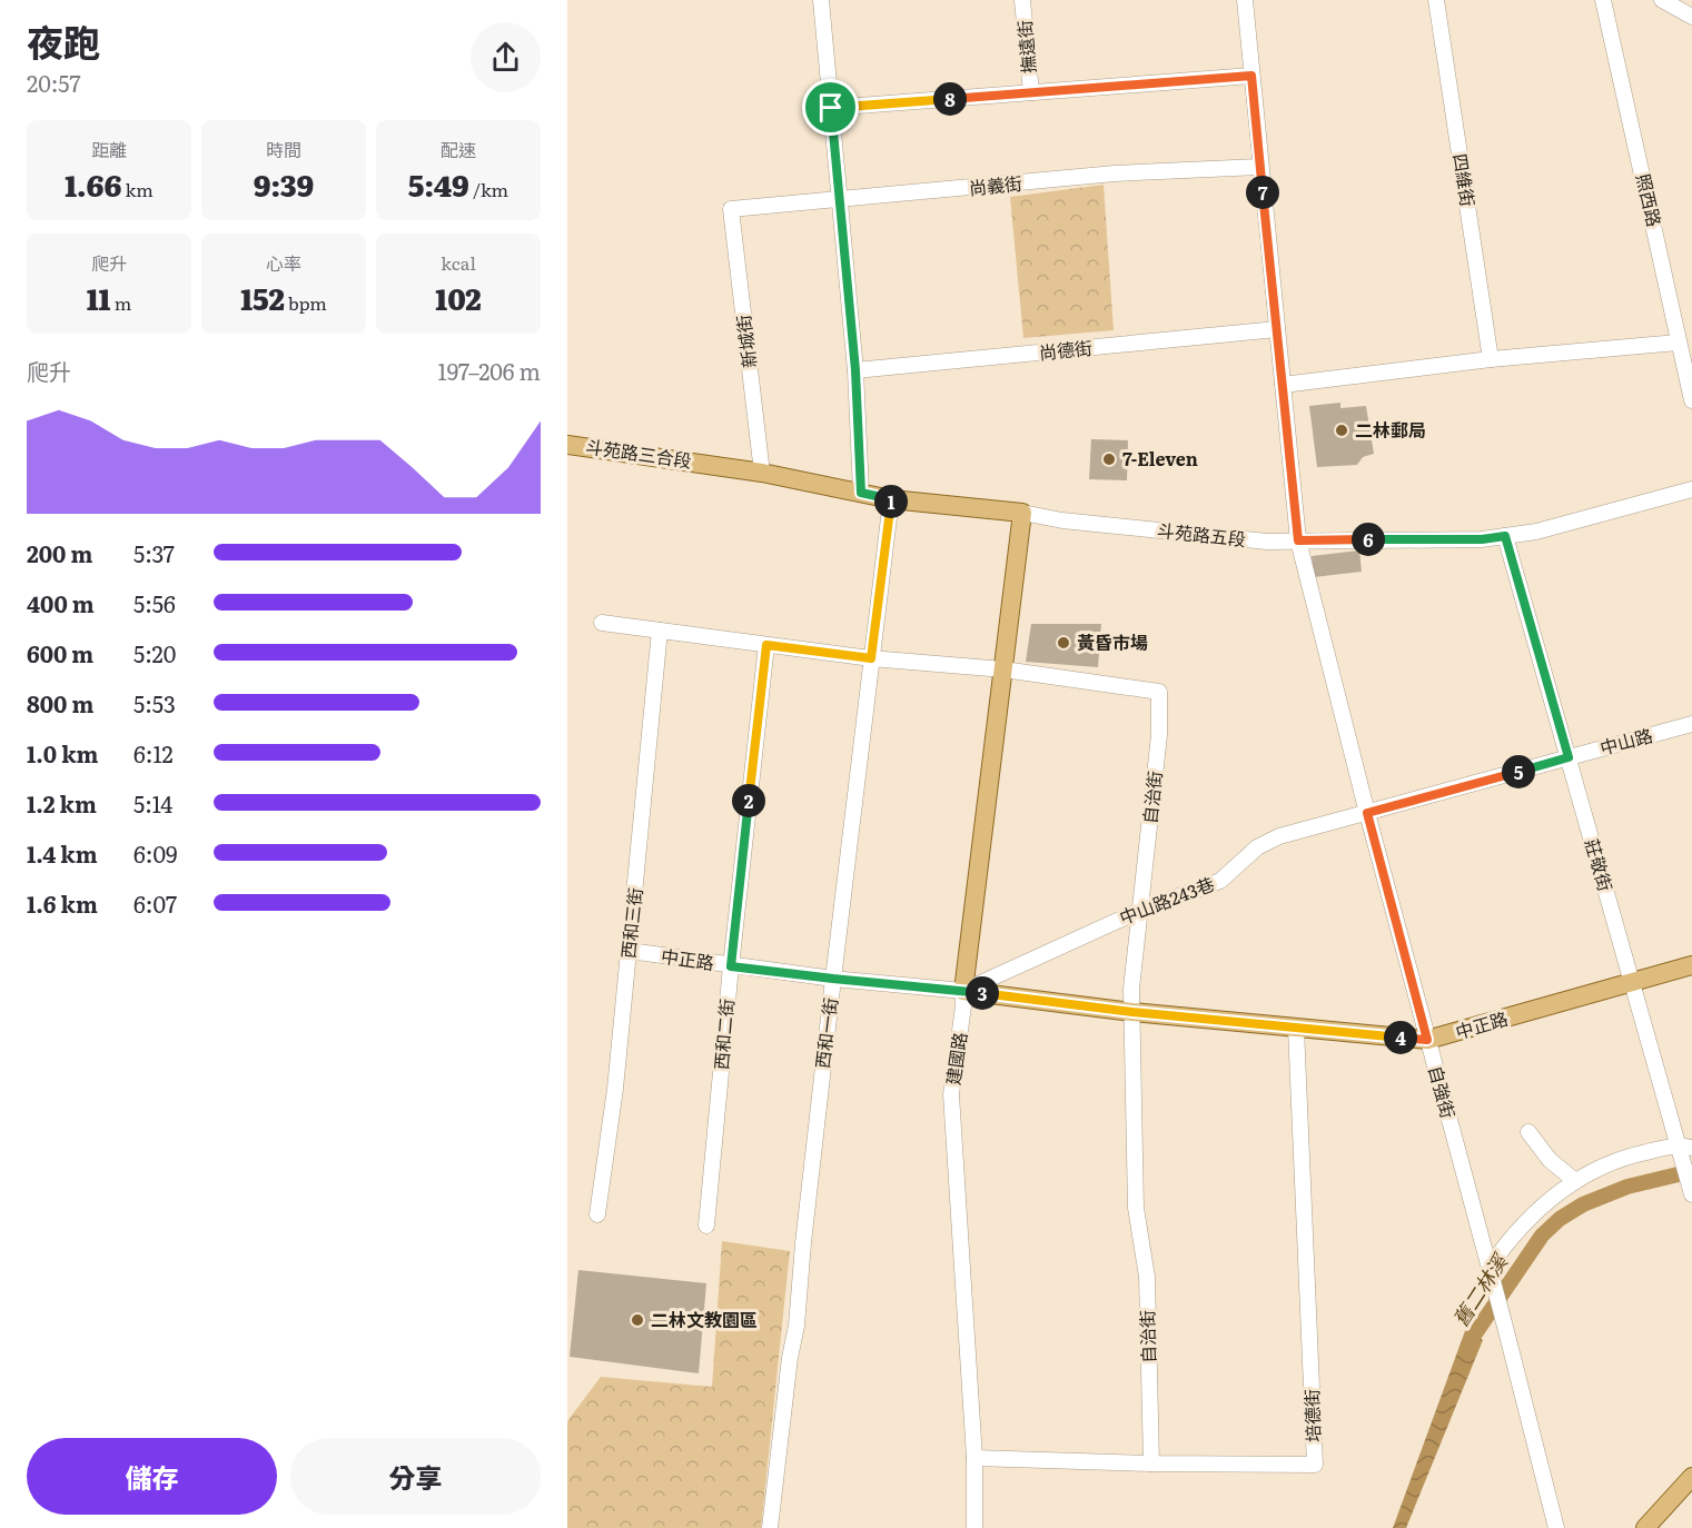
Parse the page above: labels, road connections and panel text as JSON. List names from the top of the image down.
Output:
{
  "streets": {
    "main road": [
      "斗苑路三合段",
      "斗苑路五段",
      "中正路",
      "建國路"
    ],
    "street": [
      "撫遠街",
      "四維街",
      "尚義街",
      "照西路",
      "新城街",
      "尚德街",
      "中山路",
      "自治街",
      "莊敬街",
      "中山路243巷",
      "西和三街",
      "西和一街",
      "西和二街",
      "自強街",
      "培德街"
    ]
  },
  "crossings": [
    ["尚義街", "新城街"],
    ["尚義街", "自強街"],
    ["新城街", "斗苑路五段"],
    ["尚德街", "自強街"],
    ["斗苑路三合段", "斗苑路五段"],
    ["斗苑路五段", "莊敬街"],
    ["斗苑路五段", "西和一街"],
    ["斗苑路五段", "建國路"],
    ["斗苑路五段", "自強街"],
    ["中山路", "莊敬街"],
    ["中山路", "中山路243巷"],
    ["中山路", "自強街"],
    ["自治街", "中山路243巷"],
    ["自治街", "西和三街"],
    ["自治街", "中正路"],
    ["自治街", "西和一街"],
    ["自治街", "西和二街"],
    ["自治街", "建國路"],
    ["自治街", "培德街"],
    ["莊敬街", "中正路"],
    ["中山路243巷", "中正路"],
    ["中山路243巷", "建國路"],
    ["中山路243巷", "自強街"],
    ["西和三街", "中正路"],
    ["中正路", "西和一街"],
    ["中正路", "西和二街"],
    ["中正路", "建國路"],
    ["中正路", "自強街"],
    ["中正路", "培德街"],
    ["建國路", "培德街"]
  ],
  "water": ["舊二林溪"],
  "places": [
    "二林郵局",
    "7-Eleven",
    "黃昏市場",
    "二林文教園區"
  ],
  "page": {
    "heading": ["夜跑", "20:57"],
    "pins": [
      "8",
      "7",
      "1",
      "6",
      "5",
      "2",
      "3",
      "4"
    ],
    "stats": [
      ["距離", "1.66 km"],
      ["時間", "9:39"],
      ["配速", "5:49 /km"],
      ["爬升", "11 m"],
      ["心率", "152 bpm"],
      ["kcal", "102"]
    ],
    "chart": ["爬升", "197–206 m"],
    "list": [
      {
        "name": "200 m",
        "note": "5:37"
      },
      {
        "name": "400 m",
        "note": "5:56"
      },
      {
        "name": "600 m",
        "note": "5:20"
      },
      {
        "name": "800 m",
        "note": "5:53"
      },
      {
        "name": "1.0 km",
        "note": "6:12"
      },
      {
        "name": "1.2 km",
        "note": "5:14"
      },
      {
        "name": "1.4 km",
        "note": "6:09"
      },
      {
        "name": "1.6 km",
        "note": "6:07"
      }
    ],
    "buttons": ["儲存", "分享"]
  }
}
